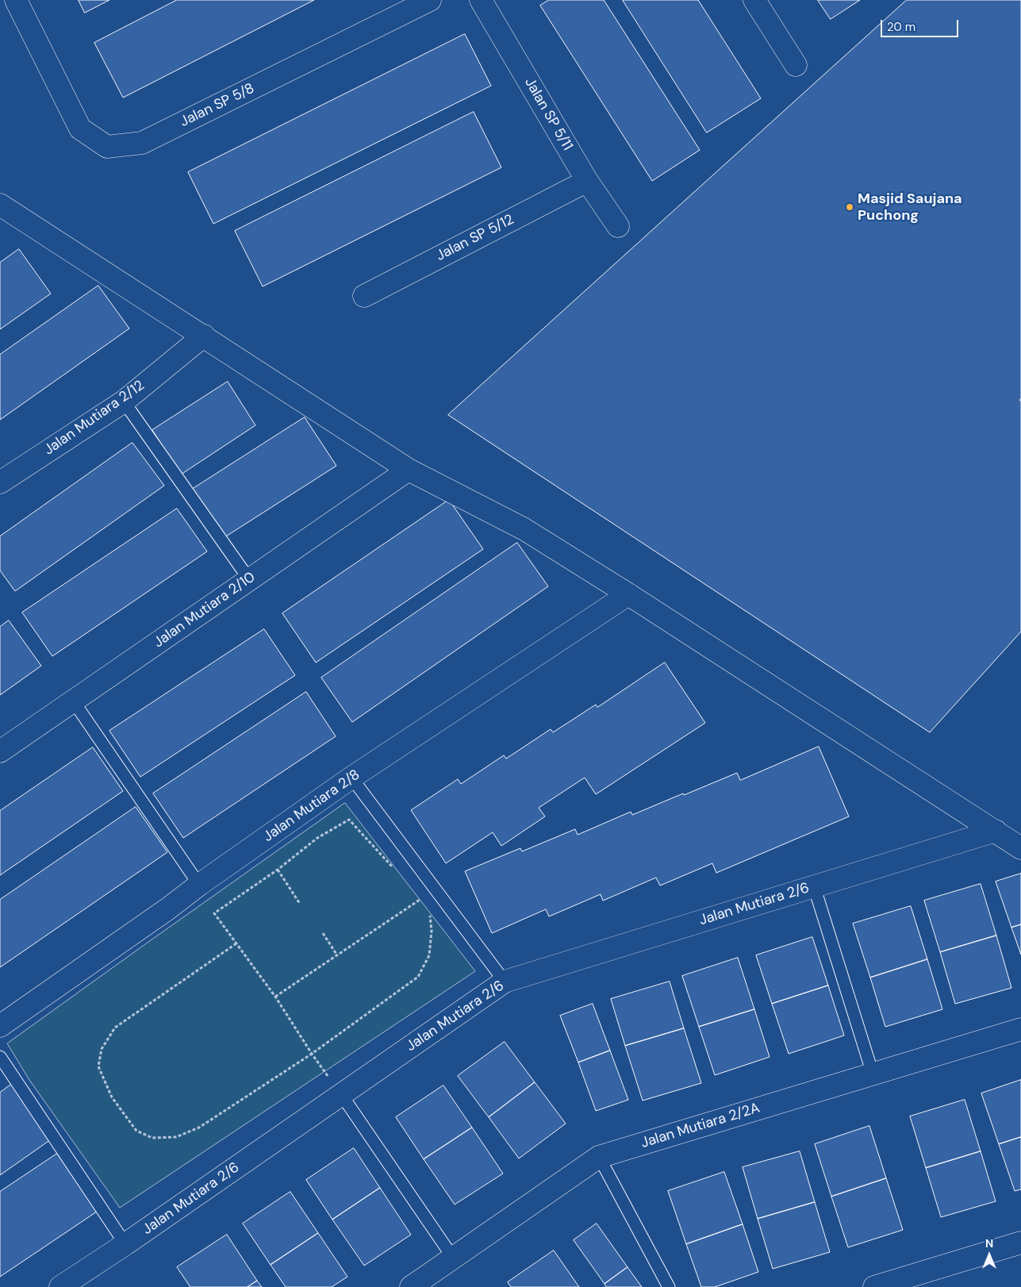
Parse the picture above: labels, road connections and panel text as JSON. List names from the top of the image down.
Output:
{
  "streets": {
    "street": [
      "Jalan SP 5/8",
      "Jalan SP 5/11",
      "Jalan SP 5/12",
      "Jalan Mutiara 2/12",
      "Jalan Mutiara 2/10",
      "Jalan Mutiara 2/8",
      "Jalan Mutiara 2/6",
      "Jalan Mutiara 2/2A"
    ]
  },
  "crossings": [
    ["Jalan SP 5/11", "Jalan SP 5/12"]
  ],
  "places": ["Masjid Saujana Puchong"],
  "scale_bar": "20 m",
  "north": "top"
}
